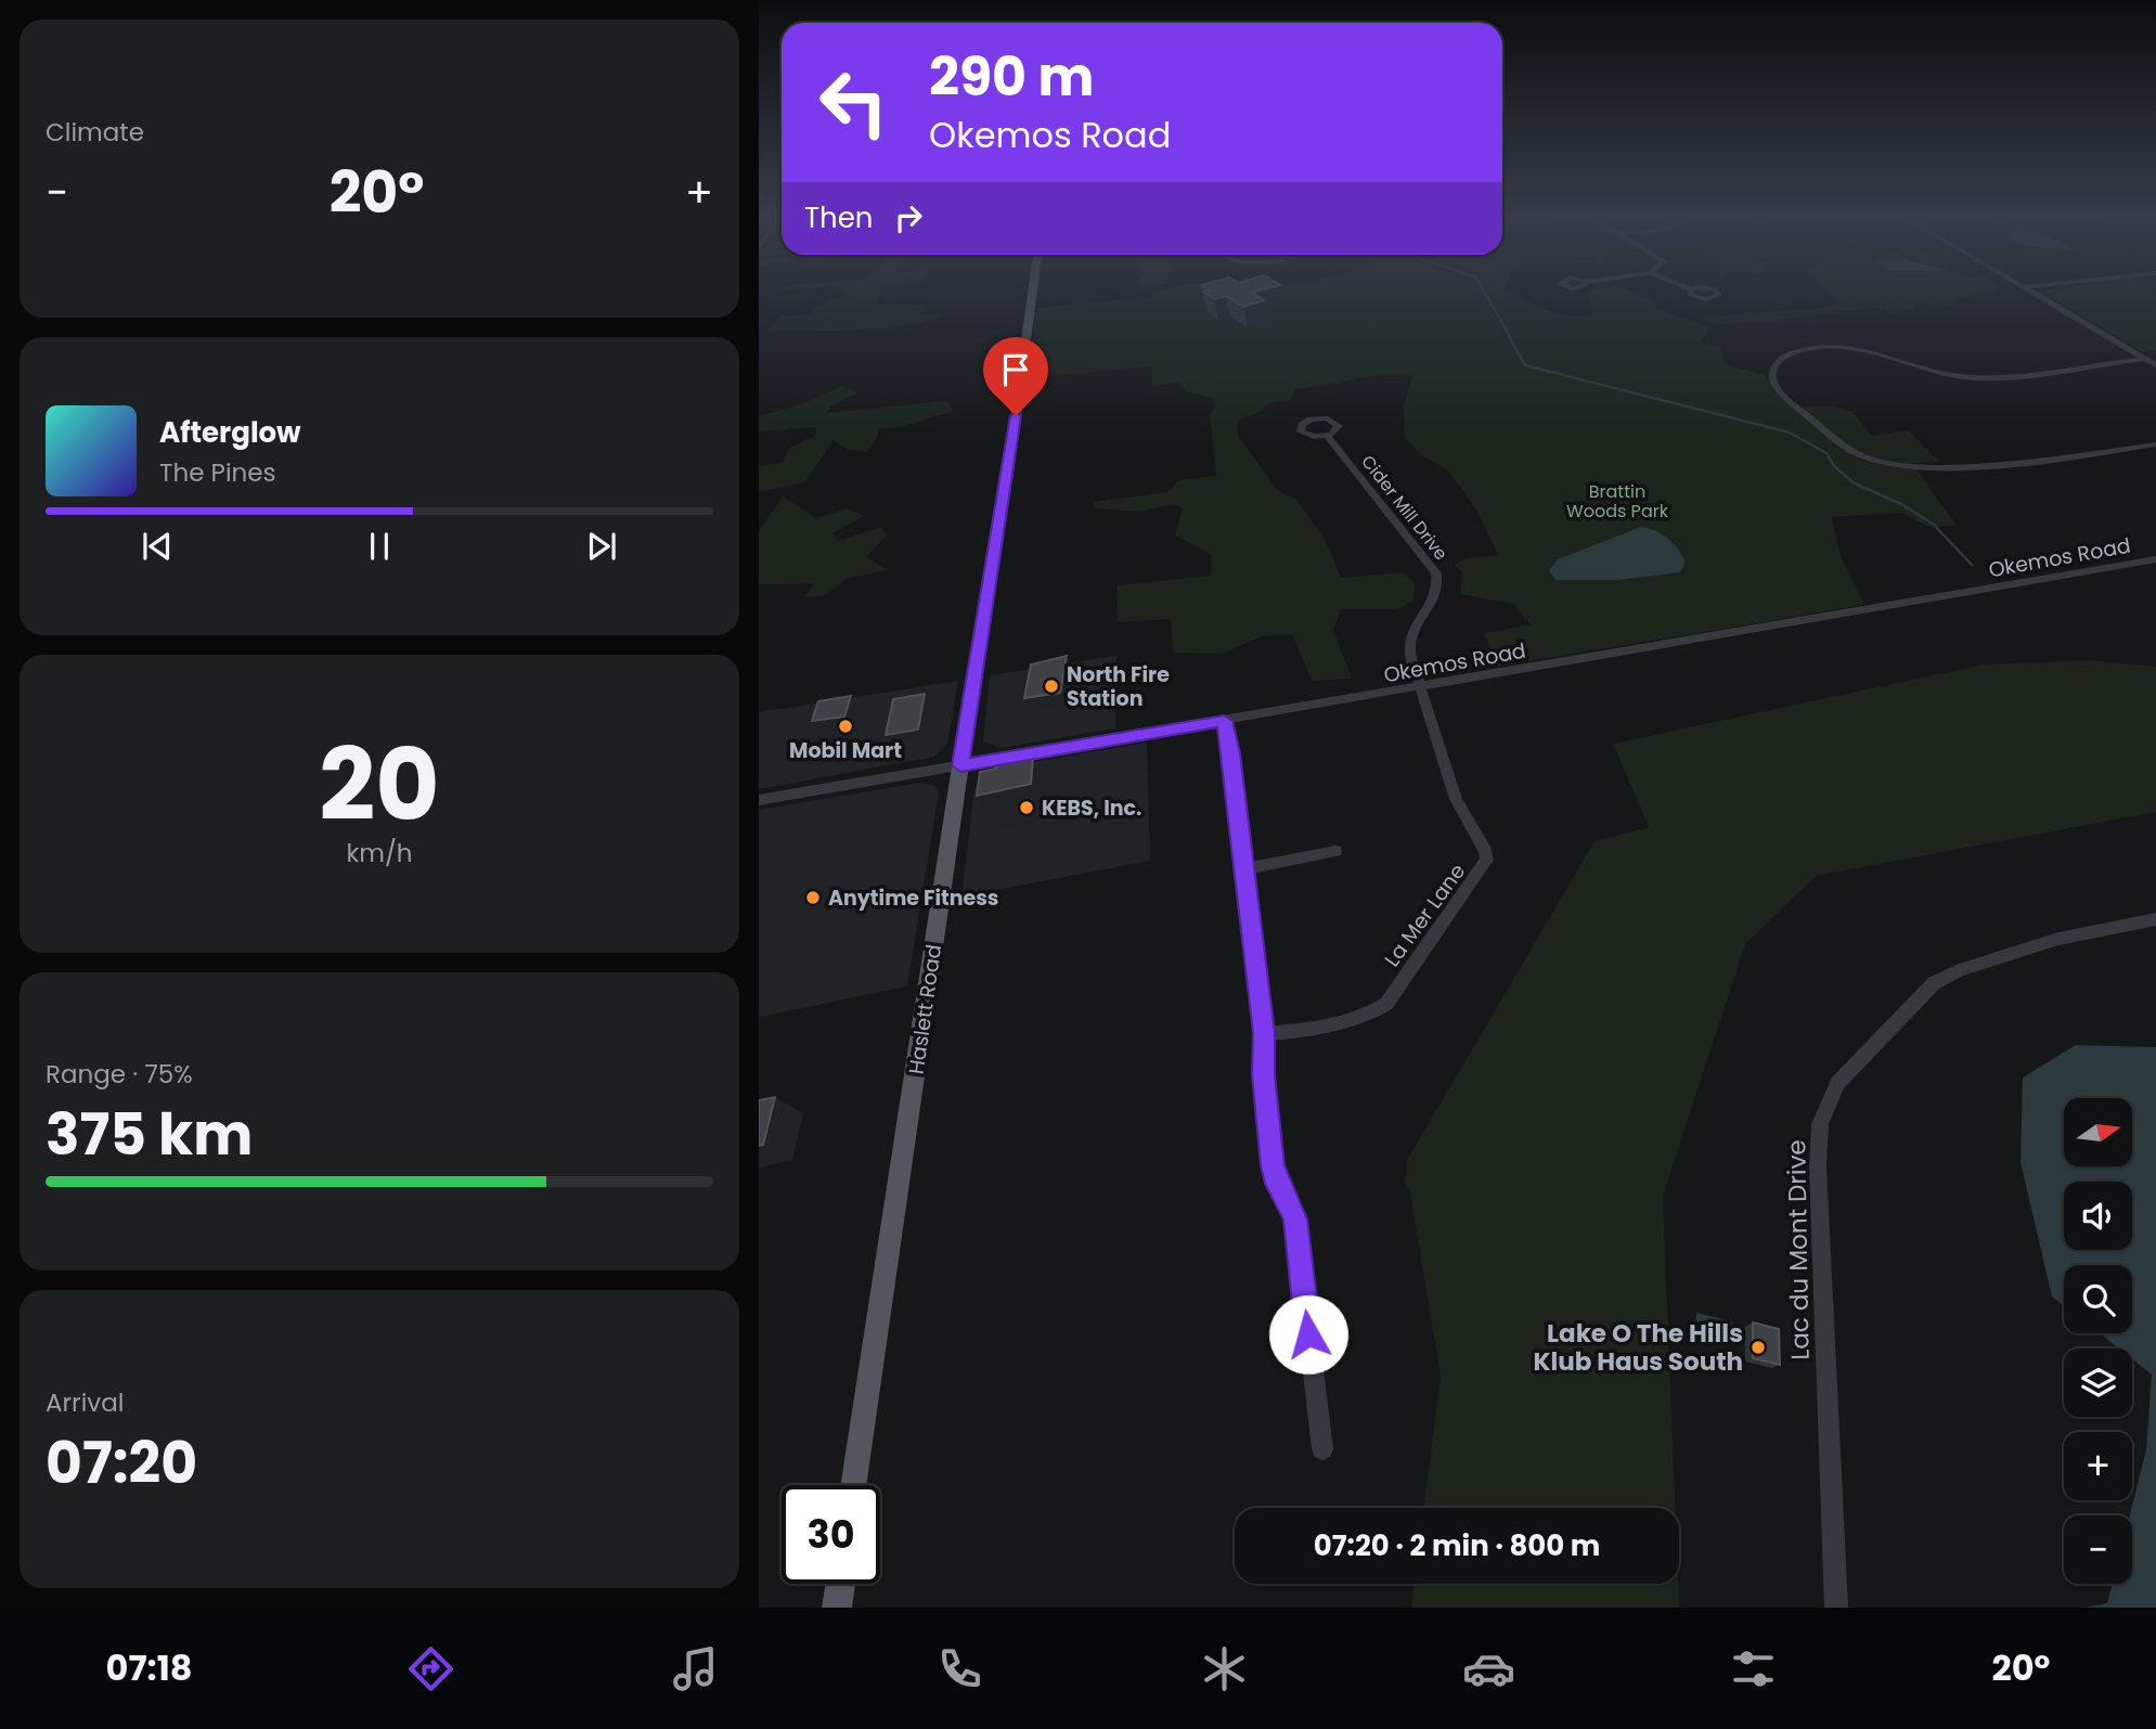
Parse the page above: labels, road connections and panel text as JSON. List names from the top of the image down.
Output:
{
  "streets": {
    "main road": ["Haslett Road"],
    "street": [
      "Cider Mill Drive",
      "Okemos Road",
      "La Mer Lane",
      "Lac du Mont Drive"
    ]
  },
  "crossings": [
    ["Cider Mill Drive", "Okemos Road"],
    ["Cider Mill Drive", "La Mer Lane"],
    ["Okemos Road", "La Mer Lane"],
    ["Okemos Road", "Haslett Road"]
  ],
  "parks": ["Brattin Woods Park"],
  "places": [
    "North Fire Station",
    "Mobil Mart",
    "KEBS, Inc.",
    "Anytime Fitness",
    "Lake O The Hills Klub Haus South"
  ],
  "north": "right",
  "page": {
    "tile": [
      "Climate",
      ["20", "km/h"],
      ["Range · 75%", "375 km"],
      ["Arrival", "07:20"]
    ],
    "turn": ["290 m", "Okemos Road"],
    "heat": ["−", "20°", "+"],
    "then": "Then",
    "song": ["Afterglow", "The Pines"],
    "map_buttons": ["+", "−"],
    "limit": "30",
    "trip": "07:20 · 2 min · 800 m",
    "tabs": ["07:18", "20°"]
  }
}
